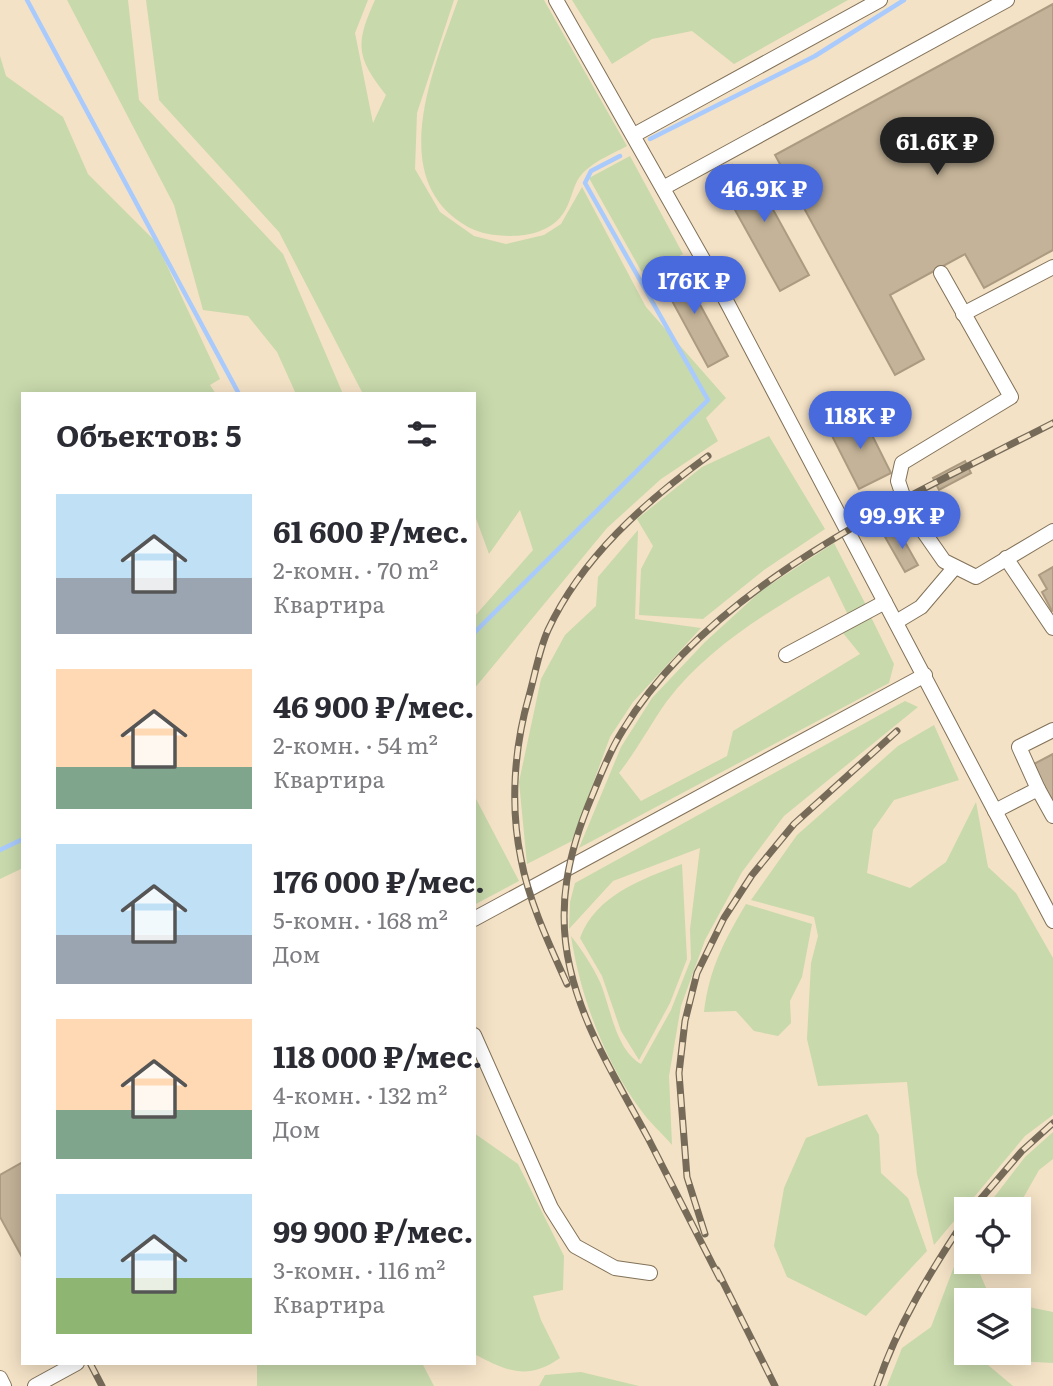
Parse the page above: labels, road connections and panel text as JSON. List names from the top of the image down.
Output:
{
  "page": {
    "price": [
      "61.6K ₽",
      "46.9K ₽",
      "176K ₽",
      "118K ₽",
      "99.9K ₽"
    ],
    "heading": "Объектов: 5",
    "list": [
      {
        "name": "61 600 ₽/мес.",
        "note": "2-комн. · 70 m² · Квартира"
      },
      {
        "name": "46 900 ₽/мес.",
        "note": "2-комн. · 54 m² · Квартира"
      },
      {
        "name": "176 000 ₽/мес.",
        "note": "5-комн. · 168 m² · Дом"
      },
      {
        "name": "118 000 ₽/мес.",
        "note": "4-комн. · 132 m² · Дом"
      },
      {
        "name": "99 900 ₽/мес.",
        "note": "3-комн. · 116 m² · Квартира"
      }
    ]
  }
}
